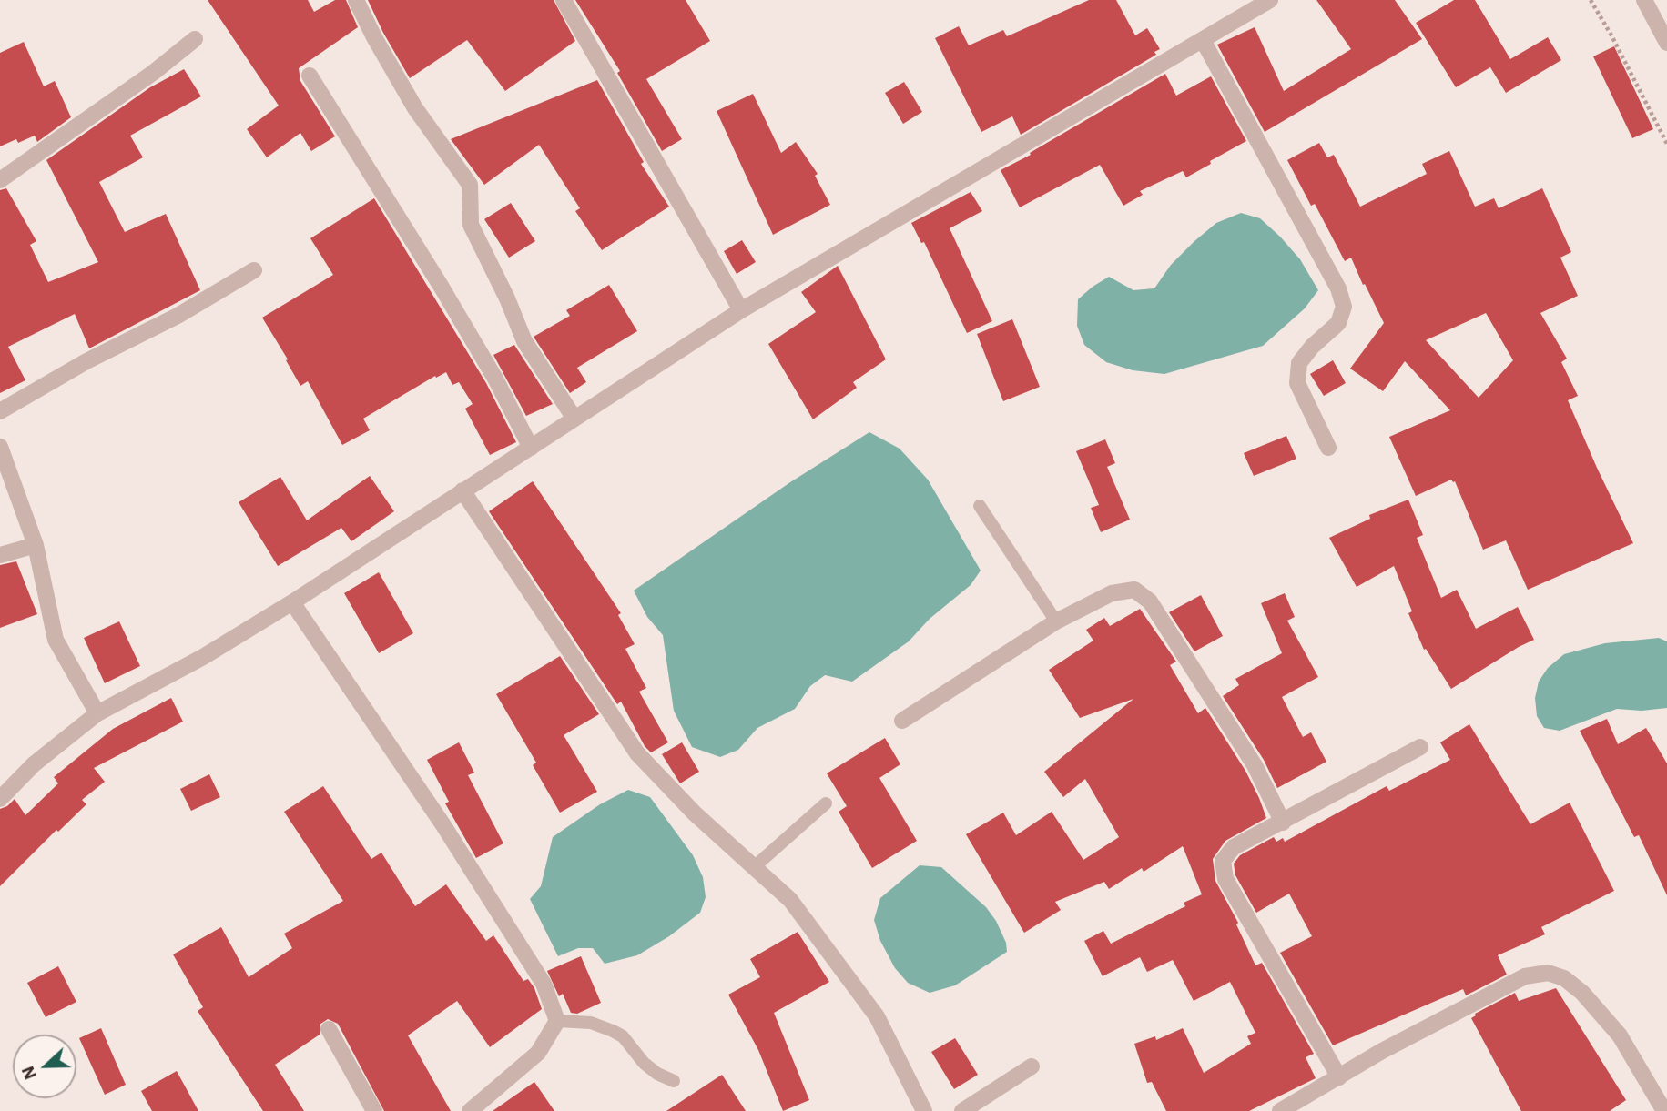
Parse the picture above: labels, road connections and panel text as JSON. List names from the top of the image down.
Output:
{
  "north": "left"
}
